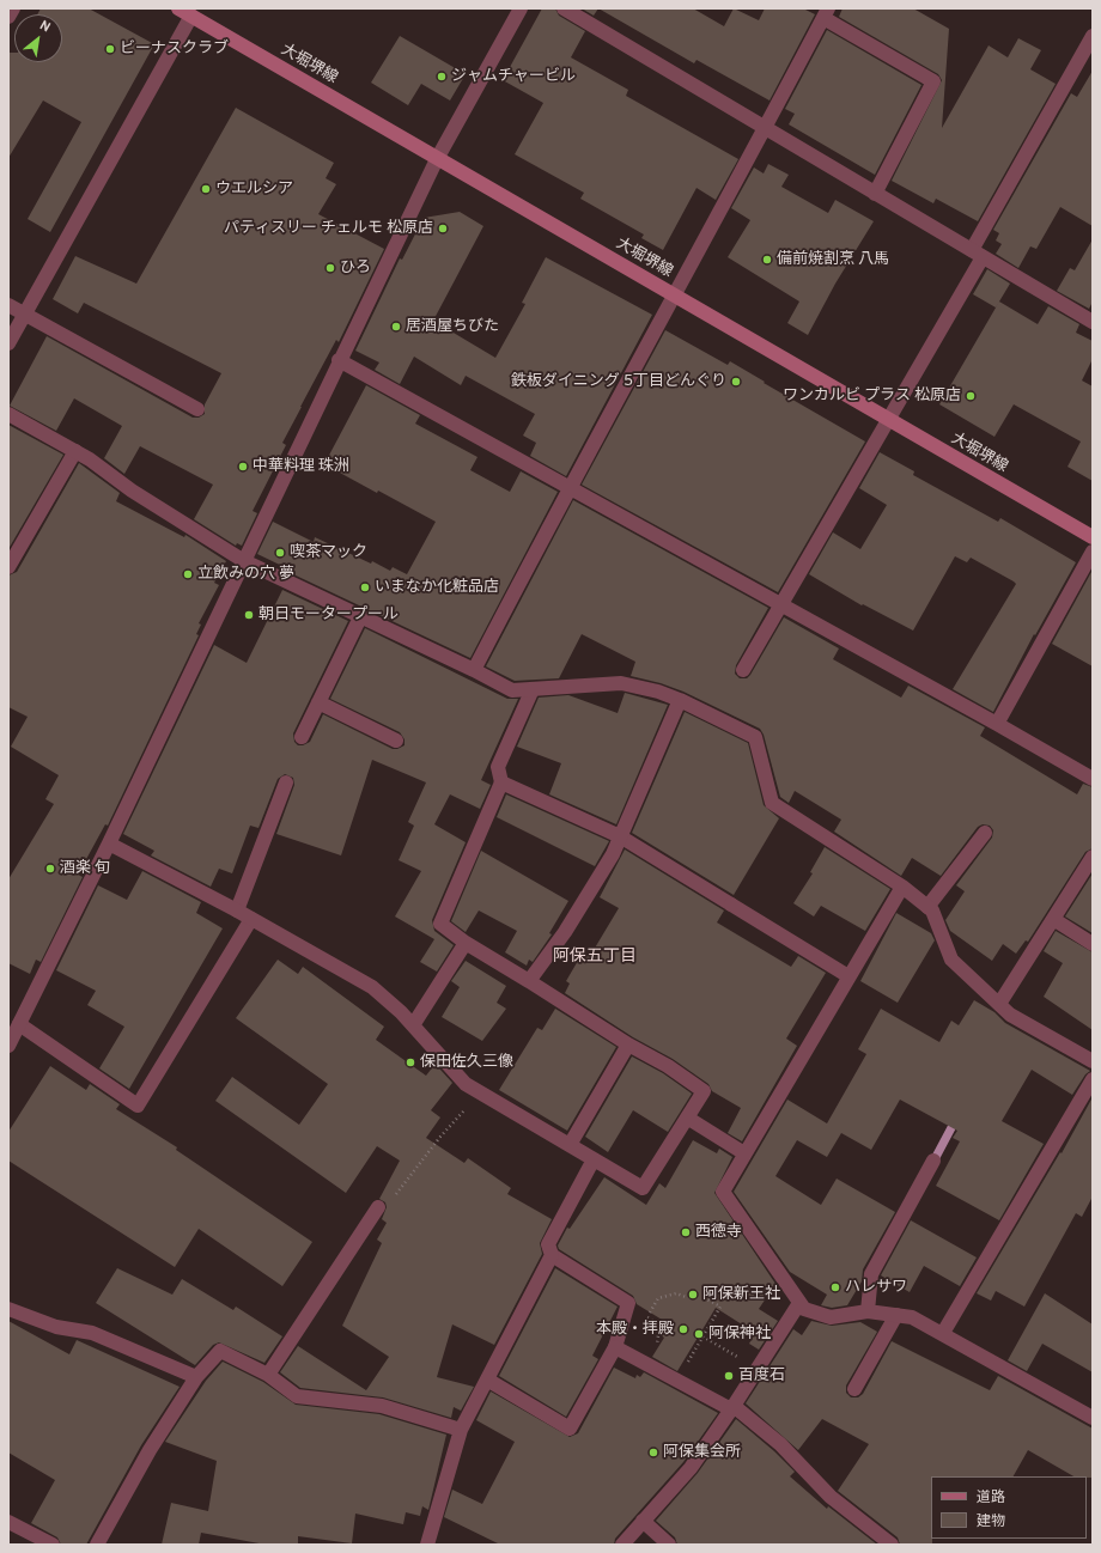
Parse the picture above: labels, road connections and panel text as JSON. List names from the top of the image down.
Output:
{
  "streets": {
    "main road": ["大堀堺線"]
  },
  "districts": ["阿保五丁目"],
  "places": [
    "ビーナスクラブ",
    "ジャムチャービル",
    "ウエルシア",
    "パティスリー チェルモ 松原店",
    "備前焼割烹 八馬",
    "ひろ",
    "居酒屋ちびた",
    "鉄板ダイニング 5丁目どんぐり",
    "ワンカルビ プラス 松原店",
    "中華料理 珠洲",
    "喫茶マック",
    "立飲みの穴 夢",
    "いまなか化粧品店",
    "朝日モータープール",
    "酒楽 旬",
    "保田佐久三像",
    "西徳寺",
    "ハレサワ",
    "阿保新王社",
    "本殿・拝殿",
    "阿保神社",
    "百度石",
    "阿保集会所"
  ],
  "legend": ["道路", "建物"],
  "north": "top right"
}
